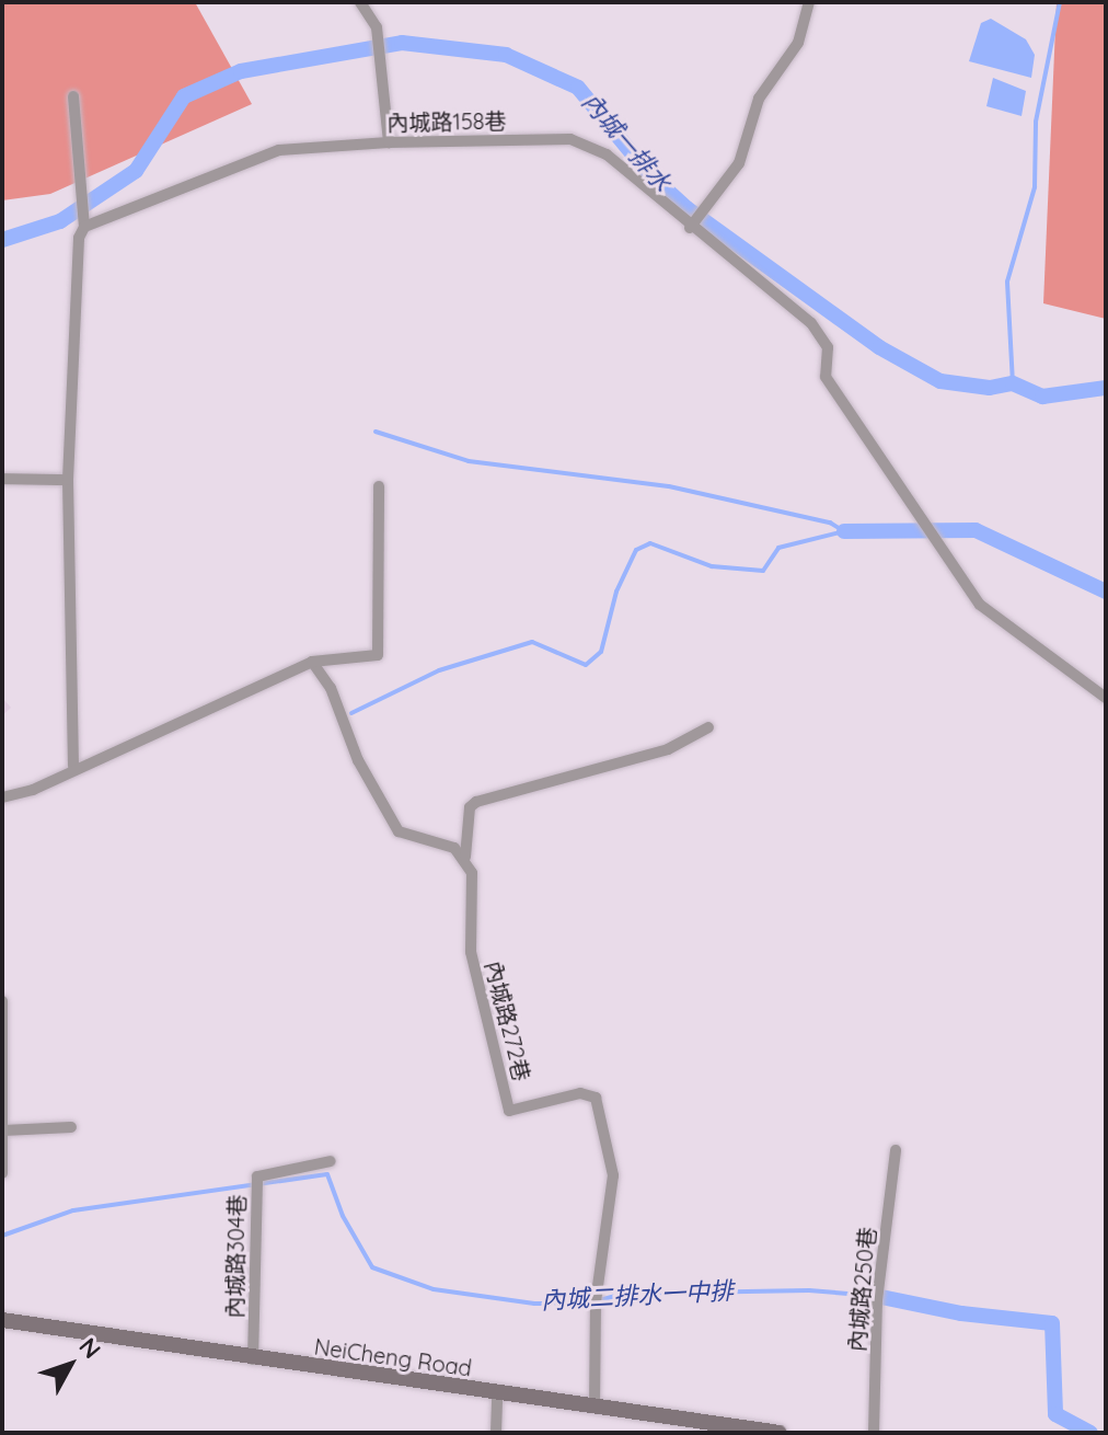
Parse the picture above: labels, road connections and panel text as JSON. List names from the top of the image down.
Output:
{
  "streets": {
    "street": [
      "內城路158巷",
      "內城路272巷",
      "內城路304巷",
      "內城路250巷",
      "NeiCheng Road"
    ]
  },
  "crossings": [
    ["內城路272巷", "NeiCheng Road"],
    ["內城路304巷", "NeiCheng Road"]
  ],
  "water": ["內城一排水", "內城二排水一中排"],
  "north": "top right"
}
